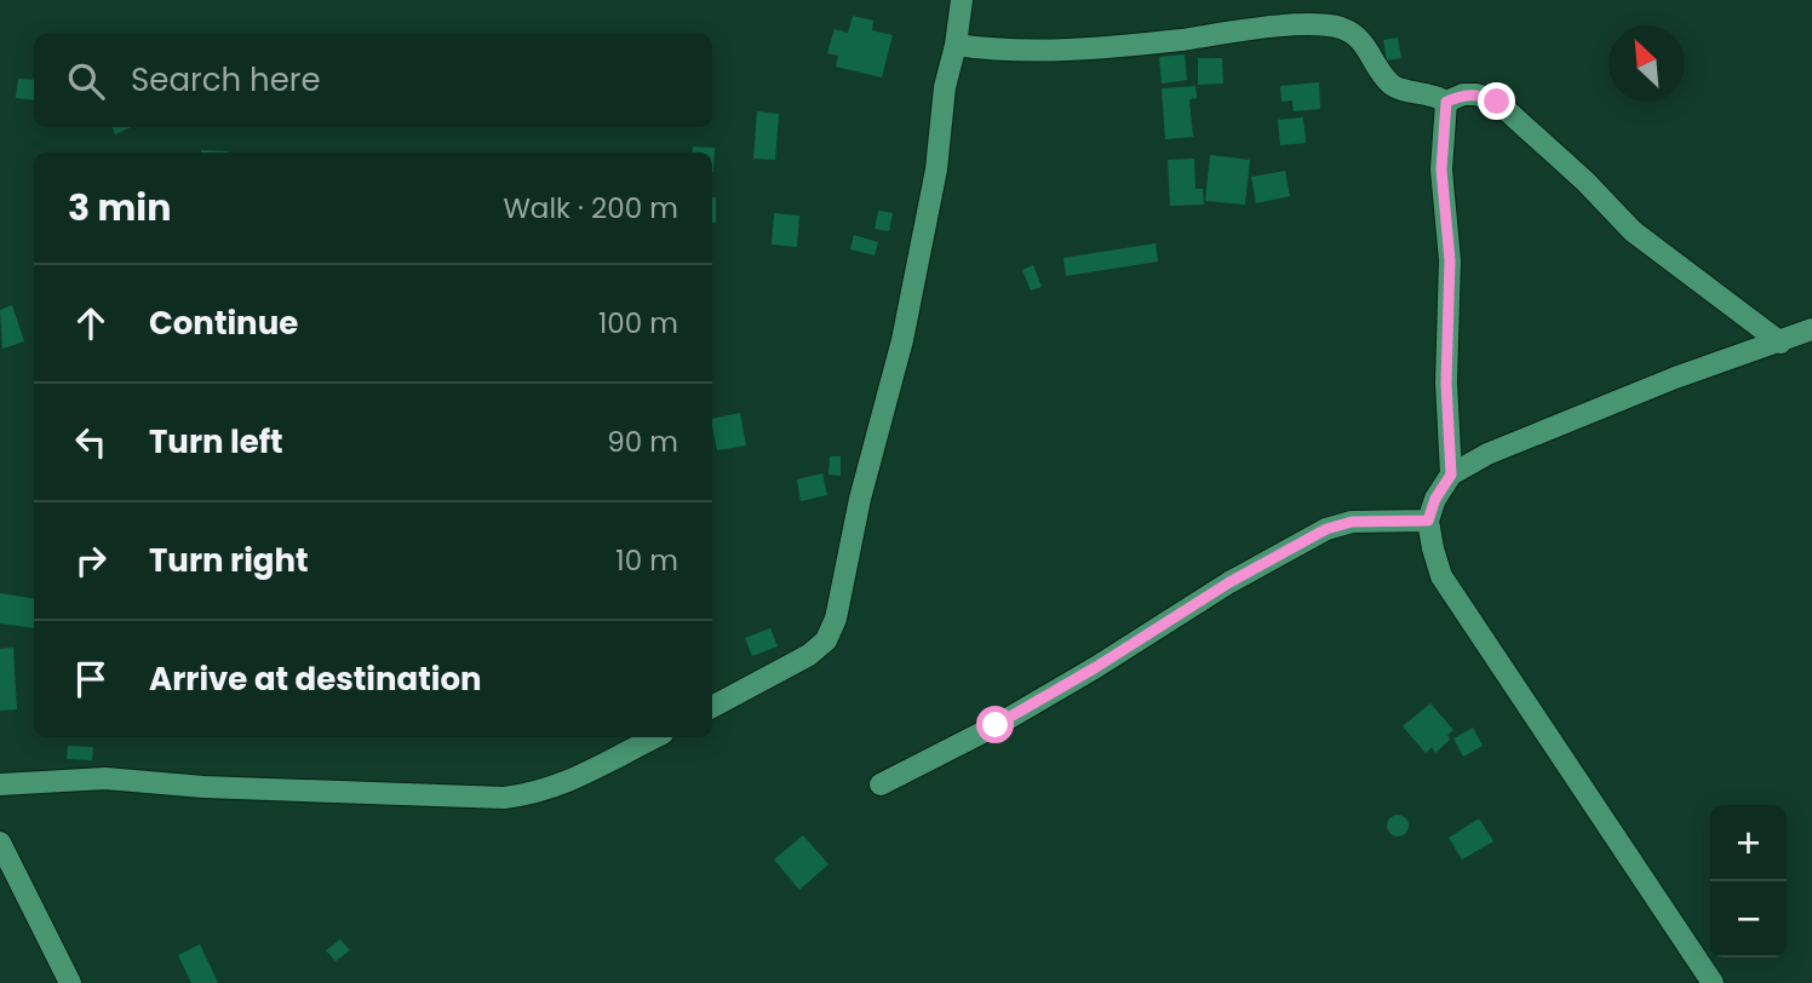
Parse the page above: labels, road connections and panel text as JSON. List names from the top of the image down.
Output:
{
  "north": "top left",
  "page": {
    "search": "Search here",
    "heading": ["3 min", "Walk · 200 m"],
    "list": [
      ["Continue", "100 m"],
      ["Turn left", "90 m"],
      ["Turn right", "10 m"],
      "Arrive at destination"
    ],
    "map_buttons": ["+", "−"]
  }
}
